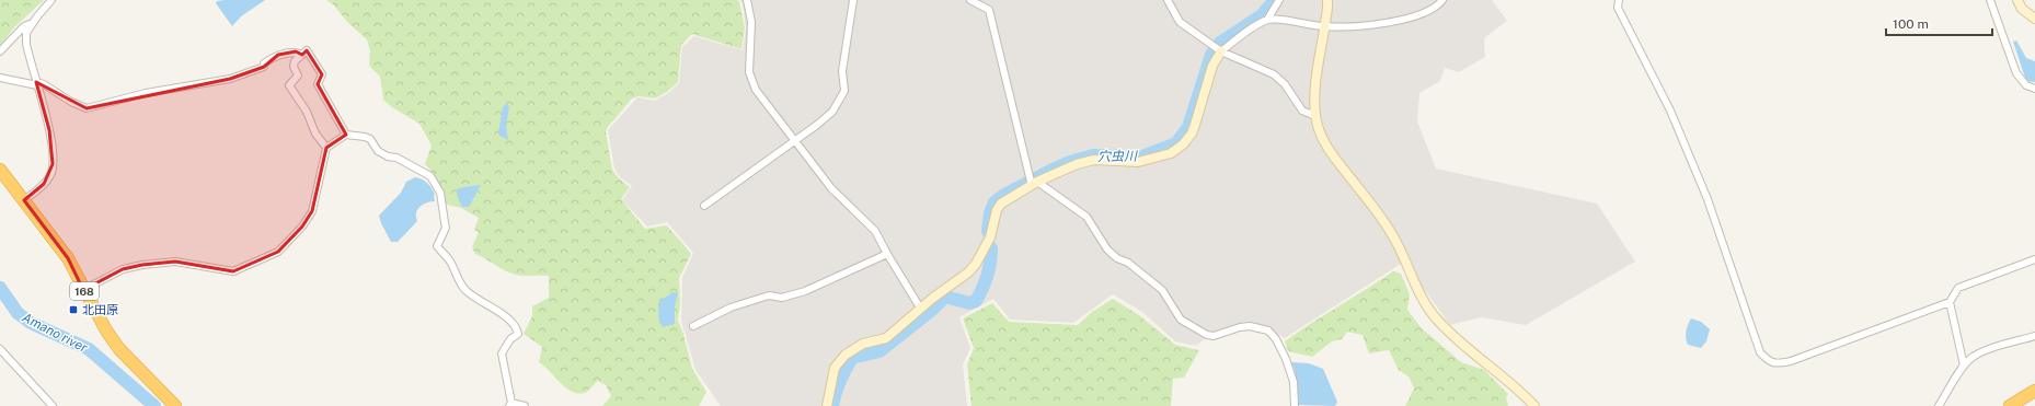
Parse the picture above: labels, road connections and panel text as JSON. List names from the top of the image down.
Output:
{
  "streets": {
    "highway": ["168"]
  },
  "water": ["穴虫川", "Amano river"],
  "places": {
    "transit": ["北田原"]
  },
  "scale_bar": "100 m"
}
